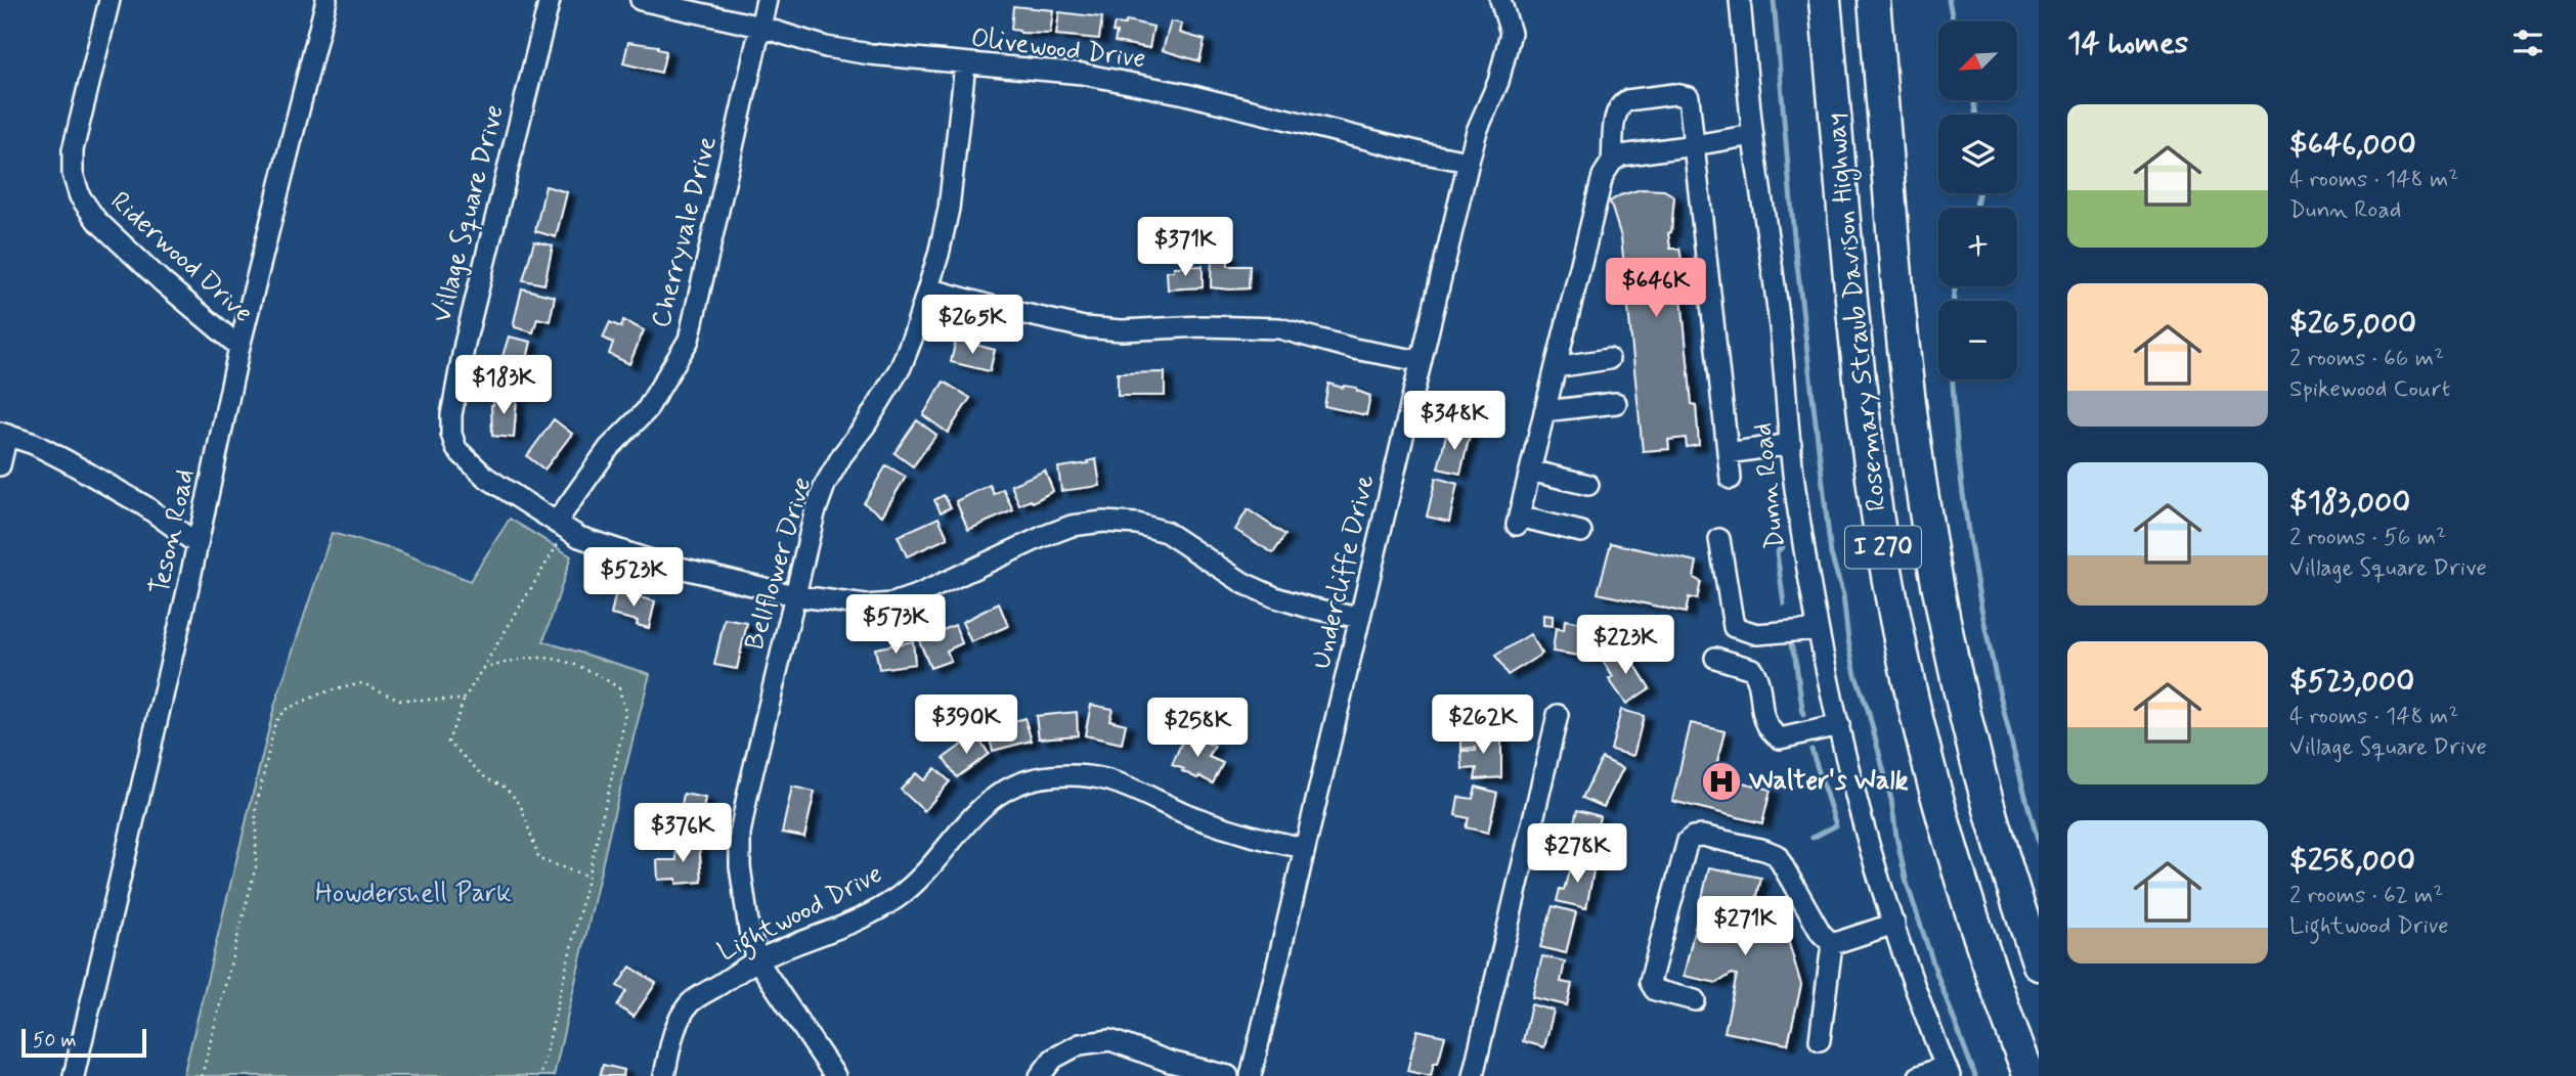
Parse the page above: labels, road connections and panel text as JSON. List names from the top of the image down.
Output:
{
  "streets": {
    "highway": ["Rosemary Straub Davison Highway", "I 270"],
    "street": [
      "Olivewood Drive",
      "Village Square Drive",
      "Cherryvale Drive",
      "Riderwood Drive",
      "Dunn Road",
      "Teson Road",
      "Bellflower Drive",
      "Undercliffe Drive",
      "Lightwood Drive"
    ]
  },
  "crossings": [
    ["Olivewood Drive", "Cherryvale Drive"],
    ["Olivewood Drive", "Bellflower Drive"],
    ["Olivewood Drive", "Undercliffe Drive"],
    ["Village Square Drive", "Cherryvale Drive"],
    ["Village Square Drive", "Bellflower Drive"],
    ["Village Square Drive", "Undercliffe Drive"],
    ["Riderwood Drive", "Teson Road"],
    ["Bellflower Drive", "Lightwood Drive"],
    ["Undercliffe Drive", "Lightwood Drive"]
  ],
  "parks": ["Howdershell Park"],
  "places": {
    "hospital": ["Walter's Walk"]
  },
  "scale_bar": "50 m",
  "north": "bottom left",
  "page": {
    "heading": "14 homes",
    "map_buttons": ["+", "−"],
    "list": [
      {
        "name": "$646,000",
        "note": "4 rooms · 148 m² · Dunn Road"
      },
      {
        "name": "$265,000",
        "note": "2 rooms · 66 m² · Spikewood Court"
      },
      {
        "name": "$183,000",
        "note": "2 rooms · 56 m² · Village Square Drive"
      },
      {
        "name": "$523,000",
        "note": "4 rooms · 148 m² · Village Square Drive"
      },
      {
        "name": "$258,000",
        "note": "2 rooms · 62 m² · Lightwood Drive"
      }
    ],
    "price": [
      "$371K",
      "$646K",
      "$265K",
      "$183K",
      "$348K",
      "$523K",
      "$573K",
      "$223K",
      "$390K",
      "$262K",
      "$258K",
      "$376K",
      "$278K",
      "$271K"
    ],
    "scale": "50 m"
  }
}
